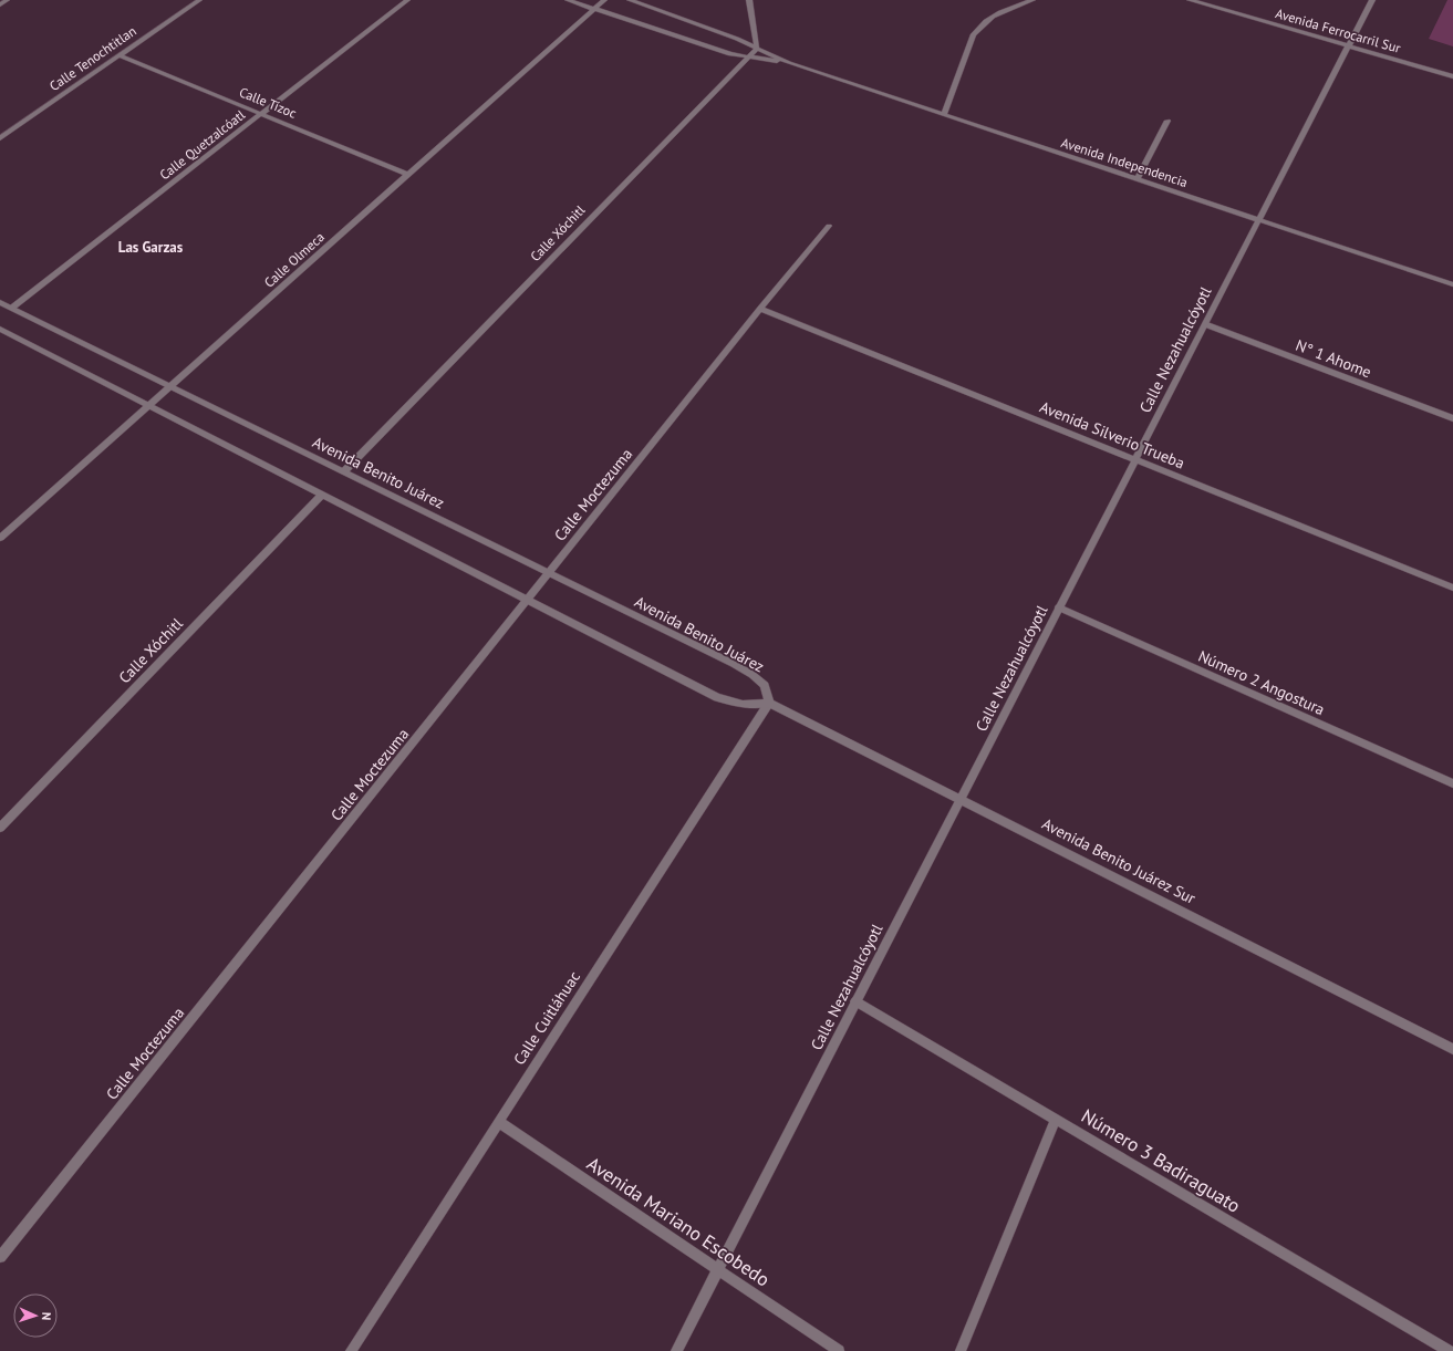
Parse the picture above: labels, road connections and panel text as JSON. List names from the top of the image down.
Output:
{
  "streets": {
    "street": [
      "Avenida Ferrocarril Sur",
      "Calle Tenochtitlan",
      "Calle Tízoc",
      "Calle Quetzalcóatl",
      "Avenida Independencia",
      "Calle Xóchitl",
      "Calle Olmeca",
      "Calle Nezahualcóyotl",
      "N° 1 Ahome",
      "Avenida Silverio Trueba",
      "Avenida Benito Juárez",
      "Calle Moctezuma",
      "Número 2 Angostura",
      "Avenida Benito Juárez Sur",
      "Calle Cuitláhuac",
      "Número 3 Badiraguato",
      "Avenida Mariano Escobedo"
    ]
  },
  "crossings": [
    ["Avenida Ferrocarril Sur", "Calle Nezahualcóyotl"],
    ["Calle Tenochtitlan", "Calle Tízoc"],
    ["Calle Tízoc", "Calle Quetzalcóatl"],
    ["Calle Tízoc", "Calle Olmeca"],
    ["Calle Quetzalcóatl", "Avenida Benito Juárez"],
    ["Avenida Independencia", "Calle Xóchitl"],
    ["Avenida Independencia", "Calle Olmeca"],
    ["Avenida Independencia", "Calle Nezahualcóyotl"],
    ["Calle Xóchitl", "Avenida Benito Juárez"],
    ["Calle Olmeca", "Avenida Benito Juárez"],
    ["Calle Nezahualcóyotl", "N° 1 Ahome"],
    ["Calle Nezahualcóyotl", "Avenida Silverio Trueba"],
    ["Calle Nezahualcóyotl", "Número 2 Angostura"],
    ["Calle Nezahualcóyotl", "Avenida Benito Juárez Sur"],
    ["Calle Nezahualcóyotl", "Número 3 Badiraguato"],
    ["Calle Nezahualcóyotl", "Avenida Mariano Escobedo"],
    ["Avenida Silverio Trueba", "Calle Moctezuma"],
    ["Avenida Benito Juárez", "Calle Moctezuma"],
    ["Avenida Benito Juárez", "Avenida Benito Juárez Sur"],
    ["Avenida Benito Juárez", "Calle Cuitláhuac"],
    ["Avenida Benito Juárez Sur", "Calle Cuitláhuac"],
    ["Calle Cuitláhuac", "Avenida Mariano Escobedo"]
  ],
  "districts": ["Las Garzas"],
  "north": "right"
}
